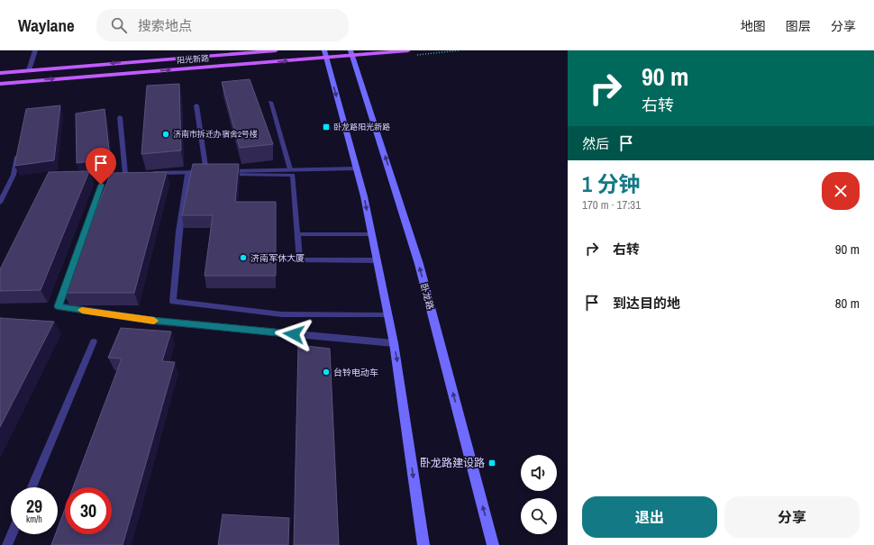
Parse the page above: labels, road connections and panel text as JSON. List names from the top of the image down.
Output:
{
  "streets": {
    "main road": ["阳光新路", "卧龙路"]
  },
  "crossings": [
    ["阳光新路", "卧龙路"]
  ],
  "places": {
    "transit": ["卧龙路阳光新路", "卧龙路建设路"],
    "other": ["济南市拆迁办宿舍2号楼", "济南军休大厦", "台铃电动车"]
  },
  "page": {
    "header": "Waylane",
    "search": "搜索地点",
    "nav": ["地图", "图层", "分享"],
    "turn": ["90 m", "右转"],
    "then": "然后",
    "heading": ["1 分钟", "170 m · 17:31"],
    "list": [
      {
        "name": "右转",
        "value": "90 m"
      },
      {
        "name": "到达目的地",
        "value": "80 m"
      }
    ],
    "speed": "29 km/h",
    "limit": "30",
    "buttons": ["退出", "分享"]
  }
}
